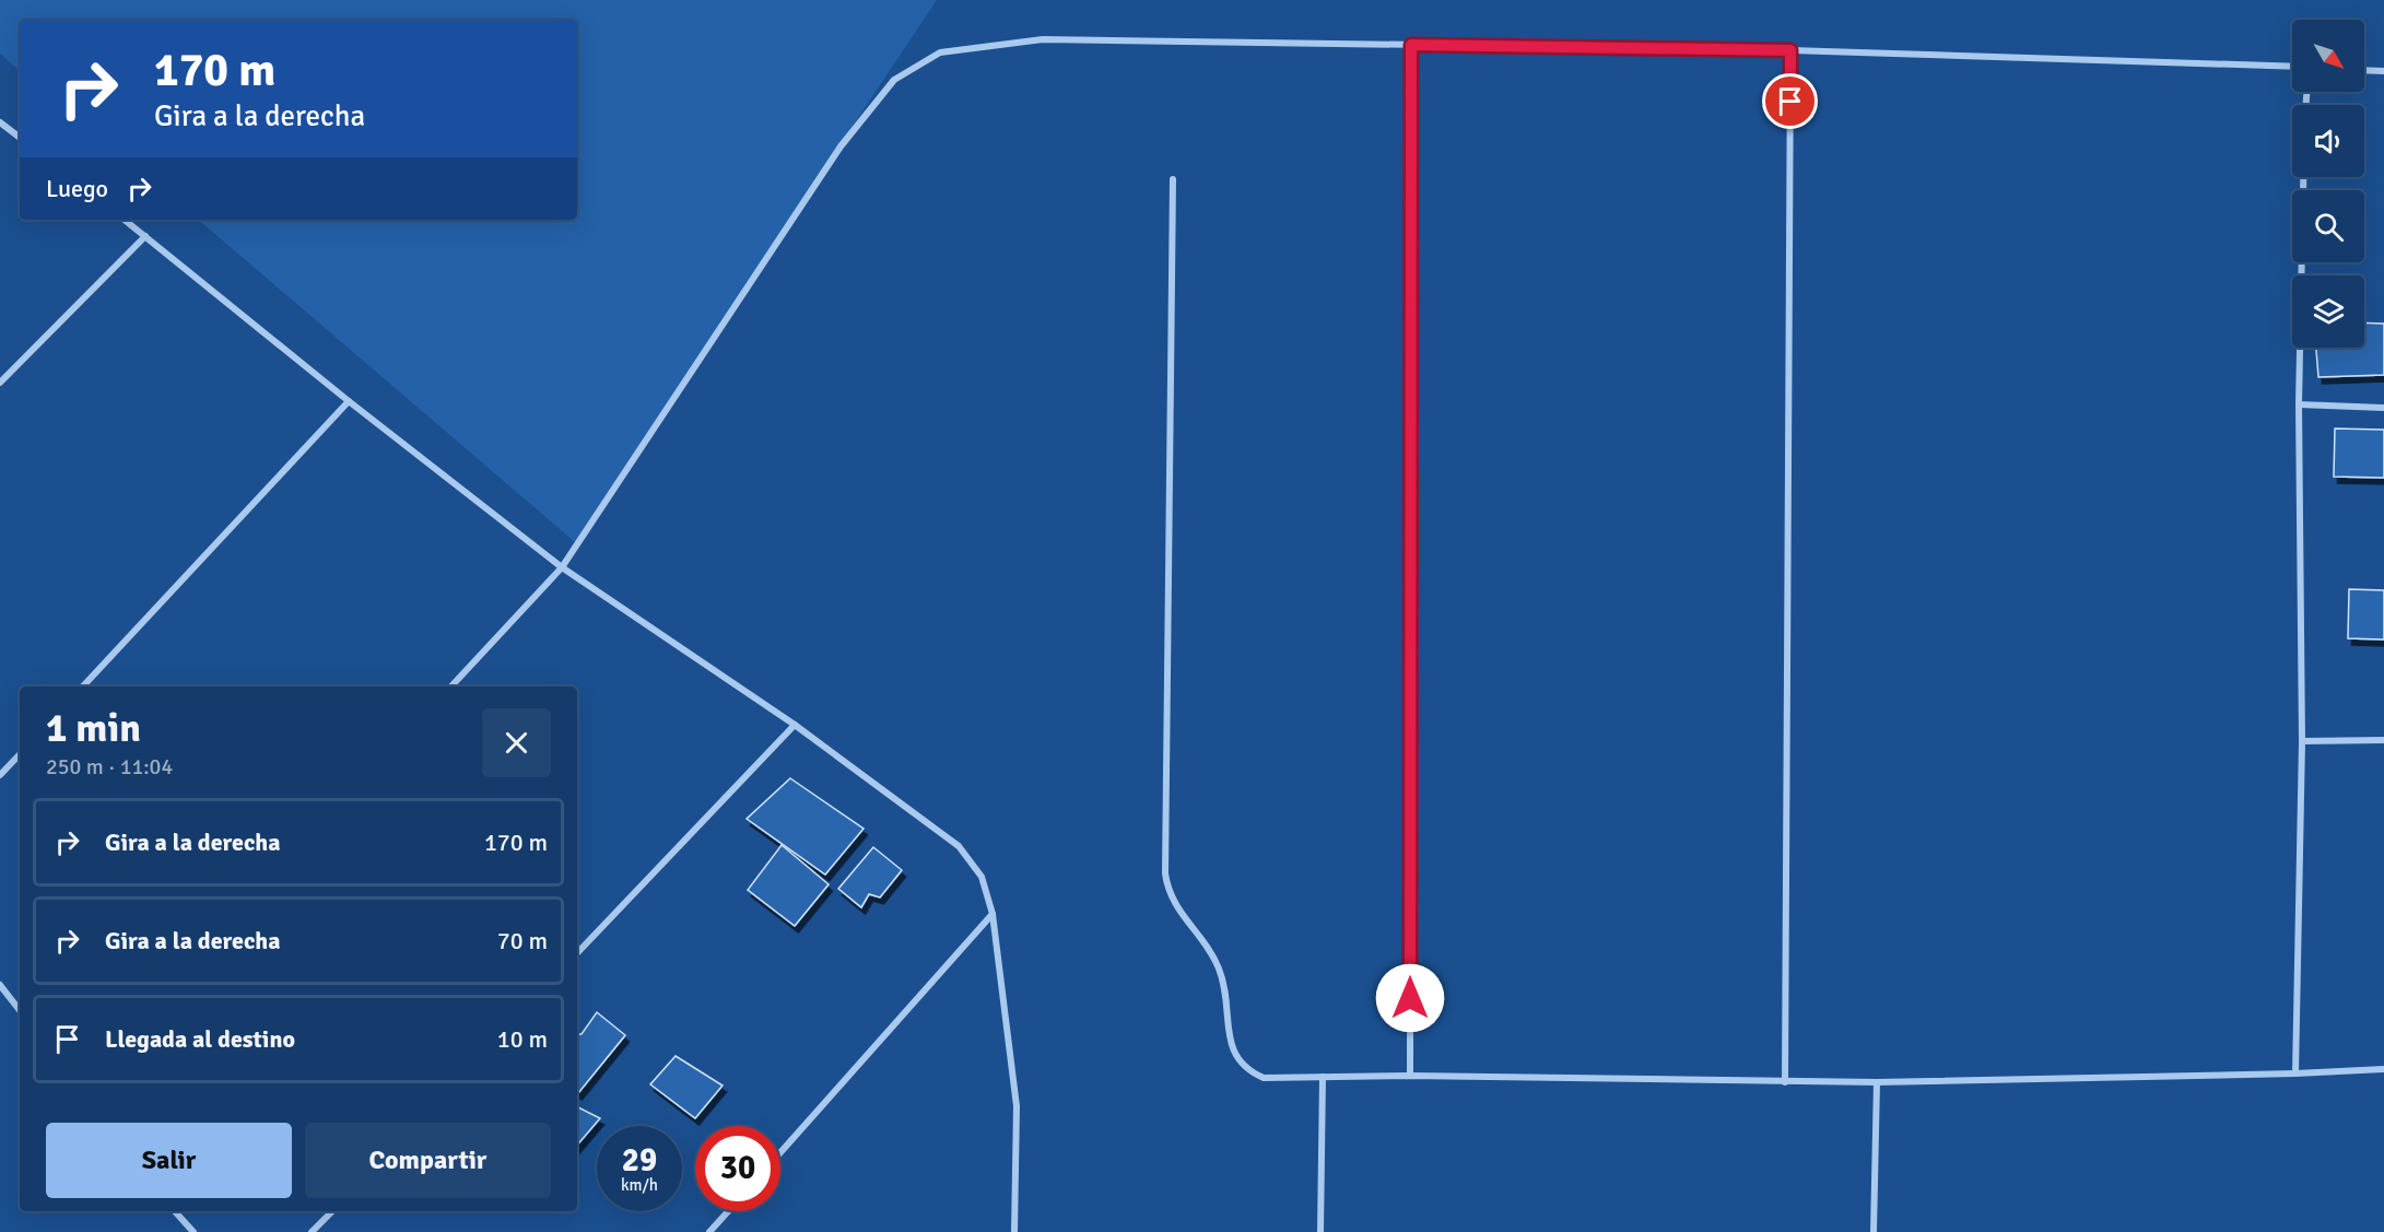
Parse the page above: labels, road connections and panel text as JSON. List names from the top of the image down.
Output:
{
  "north": "bottom right",
  "page": {
    "turn": ["170 m", "Gira a la derecha"],
    "then": "Luego",
    "heading": ["1 min", "250 m · 11:04"],
    "list": [
      {
        "name": "Gira a la derecha",
        "value": "170 m"
      },
      {
        "name": "Gira a la derecha",
        "value": "70 m"
      },
      {
        "name": "Llegada al destino",
        "value": "10 m"
      }
    ],
    "buttons": ["Salir", "Compartir"],
    "speed": "29 km/h",
    "limit": "30"
  }
}
